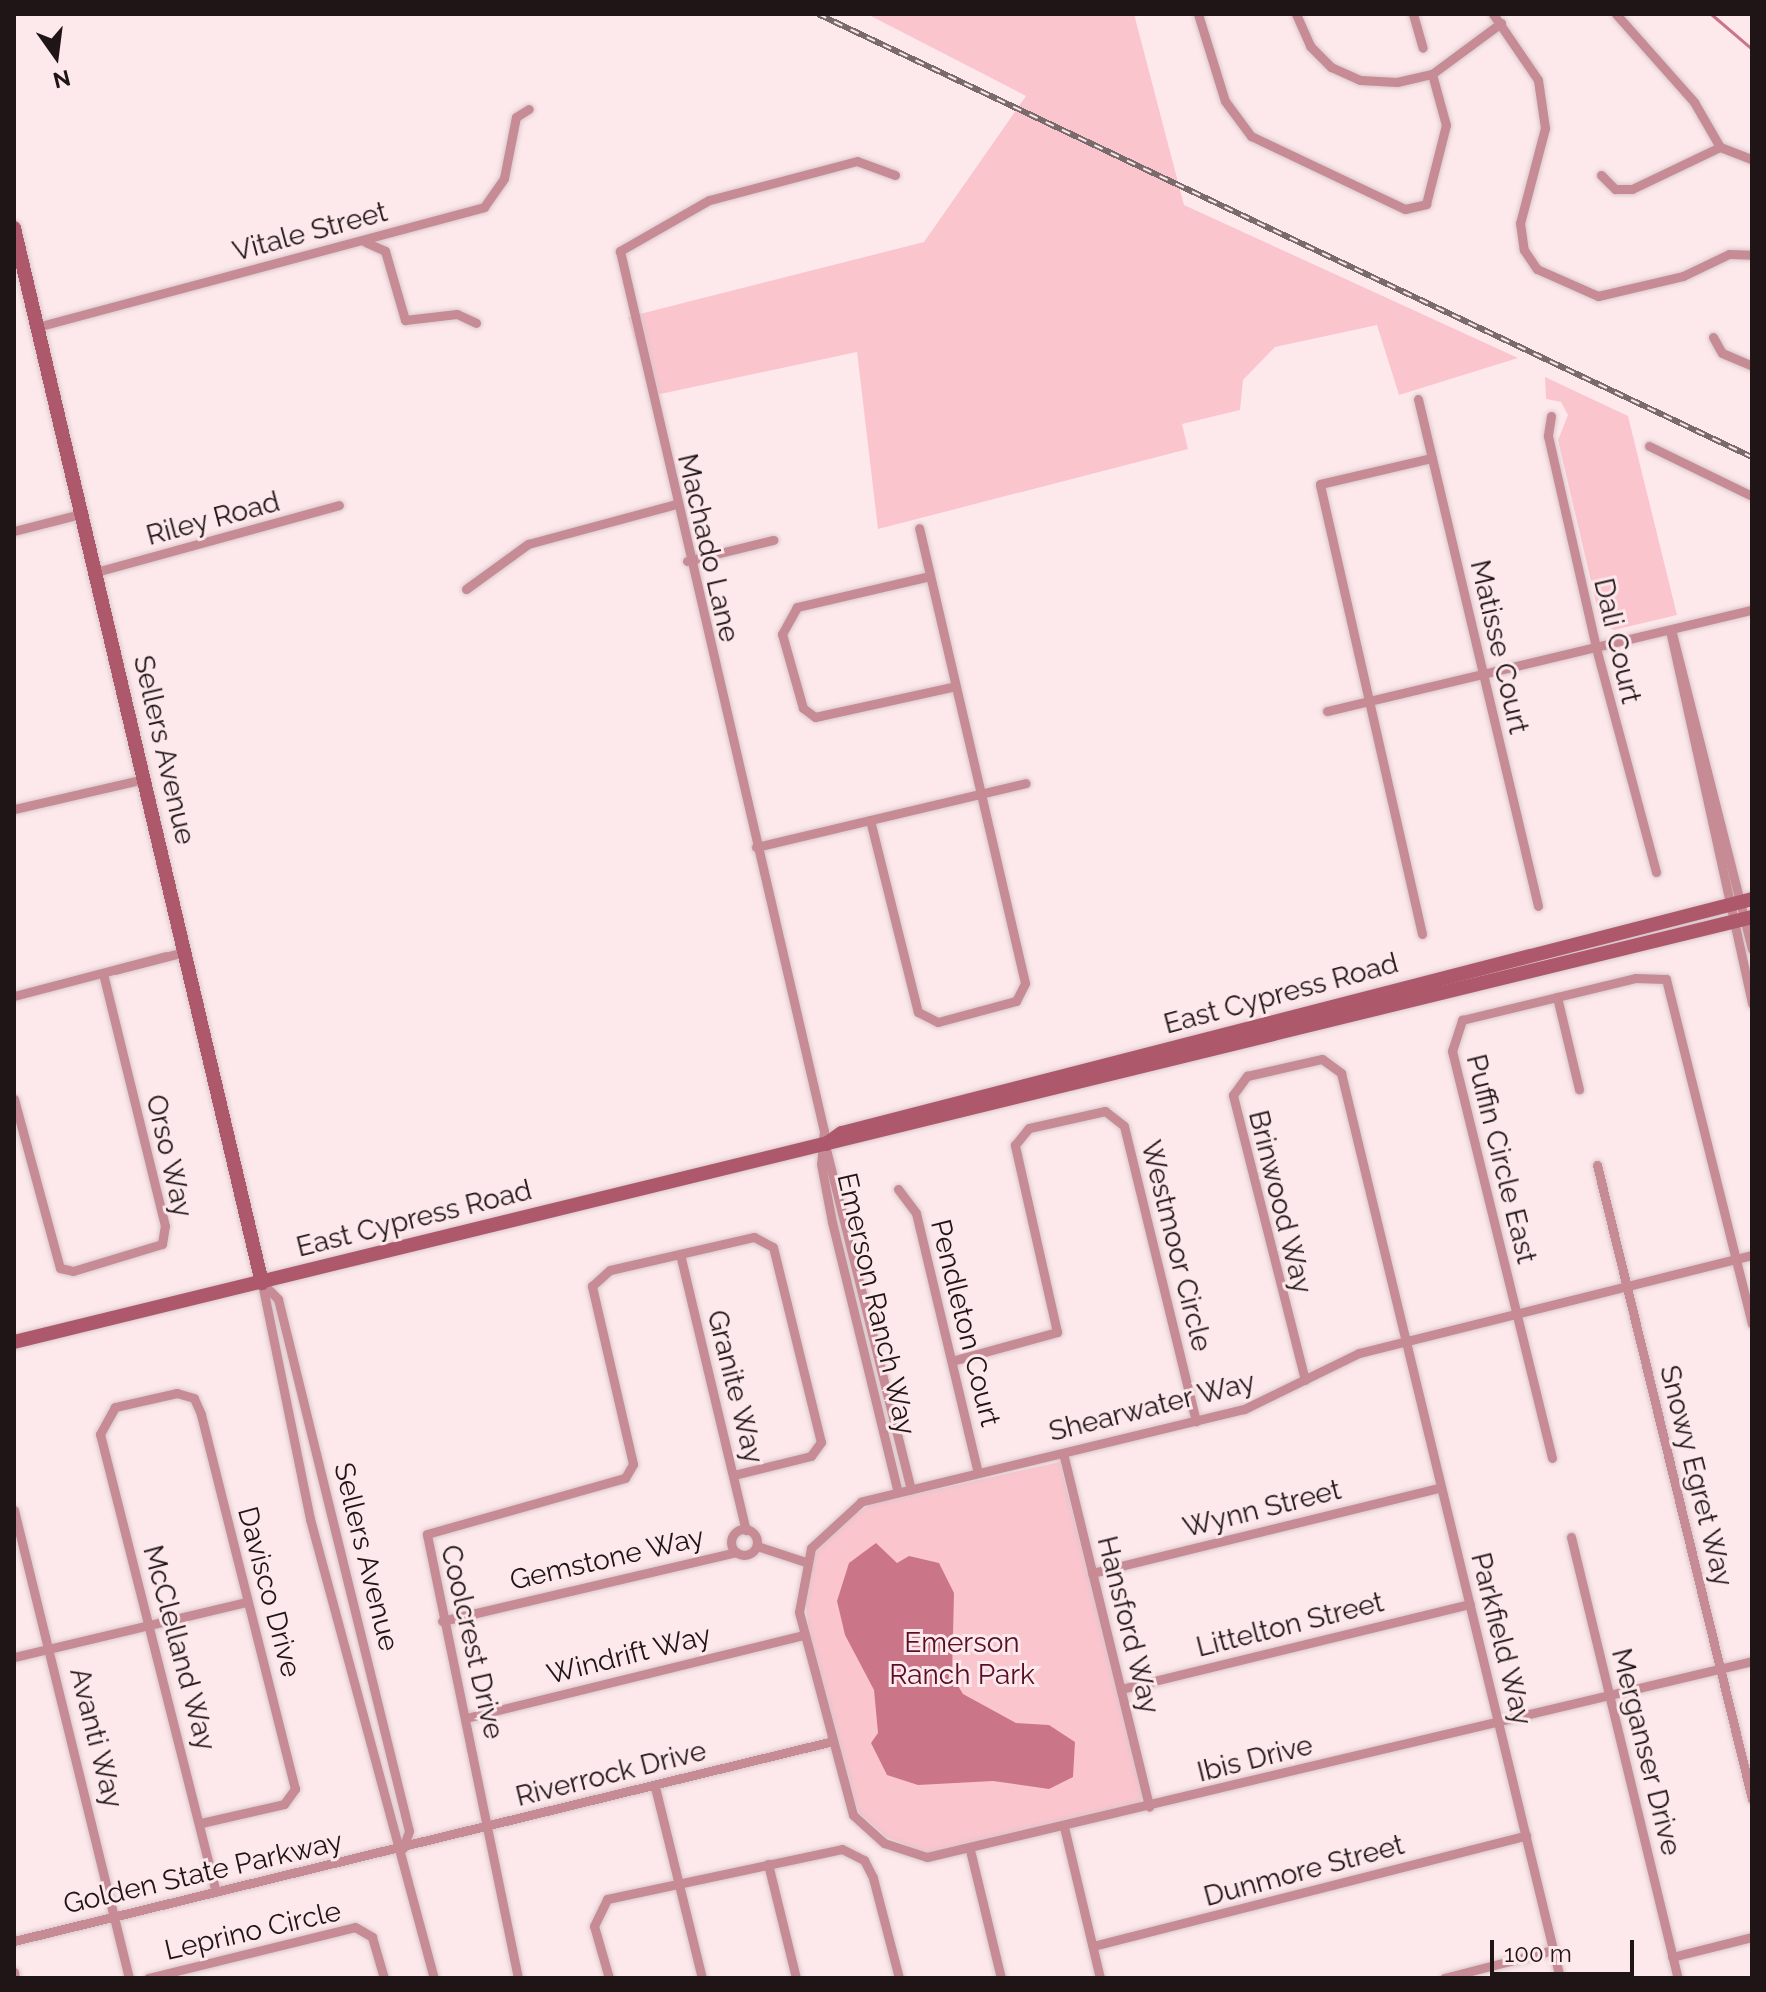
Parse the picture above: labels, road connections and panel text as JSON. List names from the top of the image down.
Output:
{
  "streets": {
    "street": [
      "Vitale Street",
      "Riley Road",
      "Machado Lane",
      "Dali Court",
      "Matisse Court",
      "Sellers Avenue",
      "East Cypress Road",
      "Orso Way",
      "Puffin Circle East",
      "Brinwood Way",
      "Westmoor Circle",
      "Emerson Ranch Way",
      "Pendleton Court",
      "Granite Way",
      "Shearwater Way",
      "Snowy Egret Way",
      "Wynn Street",
      "Gemstone Way",
      "Davisco Drive",
      "Hansford Way",
      "Littelton Street",
      "Parkfield Way",
      "Coolcrest Drive",
      "McClelland Way",
      "Windrift Way",
      "Avanti Way",
      "Merganser Drive",
      "Ibis Drive",
      "Riverrock Drive",
      "Dunmore Street",
      "Golden State Parkway",
      "Leprino Circle"
    ]
  },
  "crossings": [
    ["Vitale Street", "Sellers Avenue"],
    ["Riley Road", "Sellers Avenue"],
    ["Machado Lane", "East Cypress Road"],
    ["Machado Lane", "Emerson Ranch Way"],
    ["Sellers Avenue", "East Cypress Road"],
    ["Sellers Avenue", "Riverrock Drive"],
    ["Sellers Avenue", "Golden State Parkway"],
    ["East Cypress Road", "Emerson Ranch Way"],
    ["Puffin Circle East", "Shearwater Way"],
    ["Brinwood Way", "Shearwater Way"],
    ["Brinwood Way", "Parkfield Way"],
    ["Westmoor Circle", "Pendleton Court"],
    ["Westmoor Circle", "Shearwater Way"],
    ["Emerson Ranch Way", "Shearwater Way"],
    ["Pendleton Court", "Shearwater Way"],
    ["Granite Way", "Coolcrest Drive"],
    ["Shearwater Way", "Snowy Egret Way"],
    ["Shearwater Way", "Hansford Way"],
    ["Shearwater Way", "Parkfield Way"],
    ["Snowy Egret Way", "Ibis Drive"],
    ["Wynn Street", "Hansford Way"],
    ["Wynn Street", "Parkfield Way"],
    ["Gemstone Way", "Coolcrest Drive"],
    ["Davisco Drive", "McClelland Way"],
    ["Hansford Way", "Littelton Street"],
    ["Hansford Way", "Ibis Drive"],
    ["Littelton Street", "Parkfield Way"],
    ["Parkfield Way", "Ibis Drive"],
    ["Parkfield Way", "Dunmore Street"],
    ["Coolcrest Drive", "Windrift Way"],
    ["Coolcrest Drive", "Riverrock Drive"],
    ["McClelland Way", "Golden State Parkway"],
    ["Avanti Way", "Golden State Parkway"],
    ["Merganser Drive", "Ibis Drive"],
    ["Ibis Drive", "Riverrock Drive"],
    ["Riverrock Drive", "Golden State Parkway"]
  ],
  "parks": ["Emerson Ranch Park"],
  "scale_bar": "100 m",
  "north": "bottom"
}
